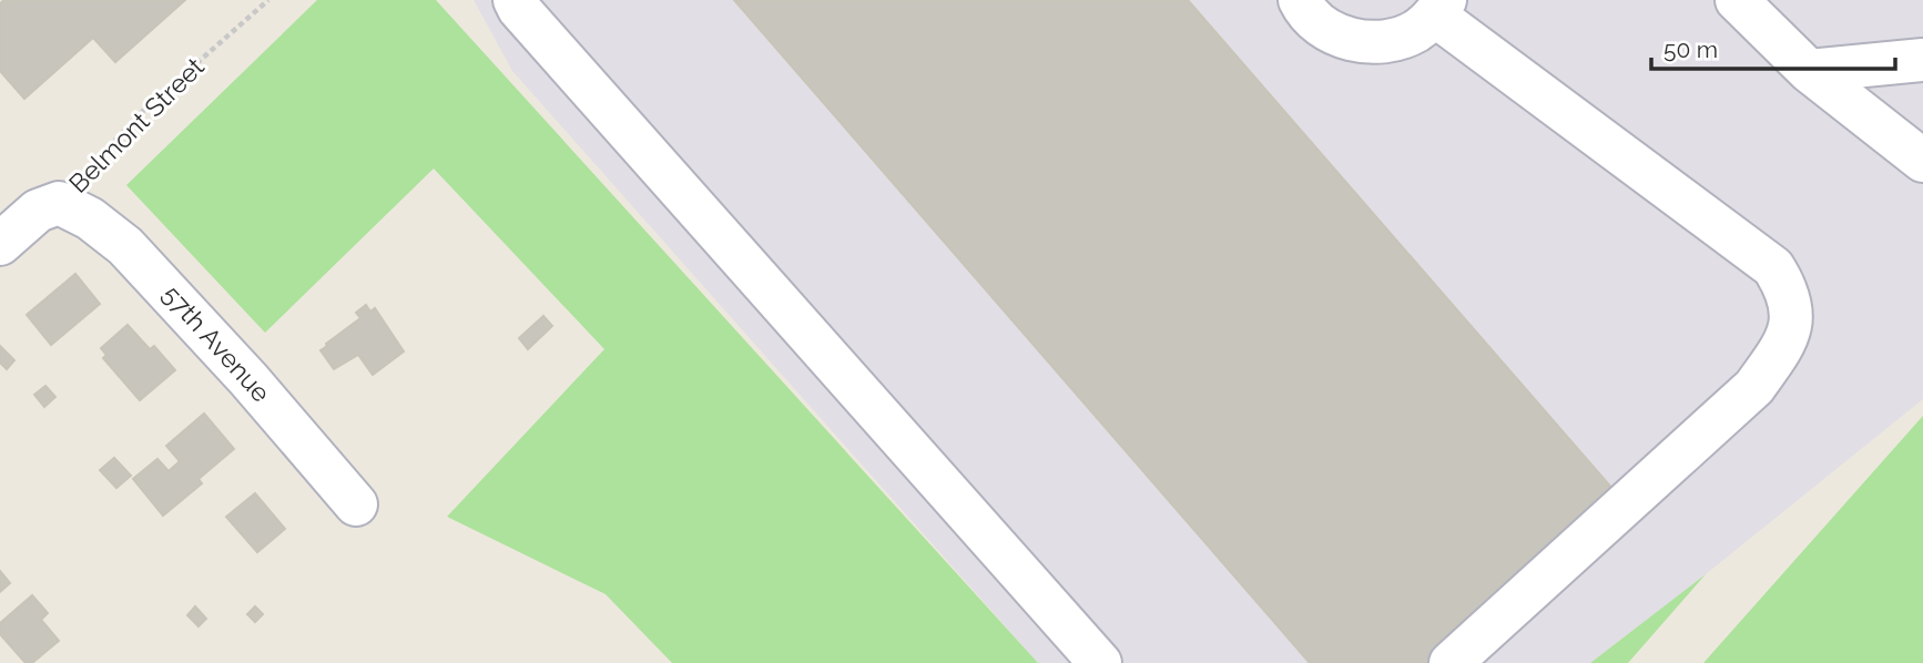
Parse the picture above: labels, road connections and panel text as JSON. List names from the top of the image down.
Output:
{
  "streets": {
    "street": ["Belmont Street", "57th Avenue"]
  },
  "crossings": [
    ["Belmont Street", "57th Avenue"]
  ],
  "scale_bar": "50 m"
}
